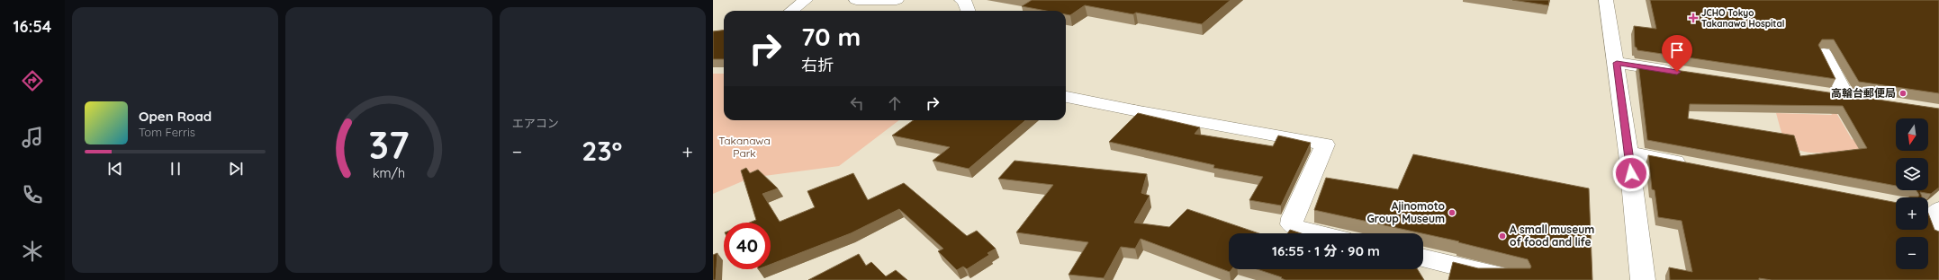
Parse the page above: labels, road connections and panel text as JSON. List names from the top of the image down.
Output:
{
  "parks": ["Takanawa Park"],
  "places": {
    "health": ["JCHO Tokyo Takanawa Hospital"],
    "other": ["高輪台郵便局", "Ajinomoto Group Museum", "A small museum of food and life"]
  },
  "north": "bottom",
  "page": {
    "tabs": "16:54",
    "tile": "エアコン",
    "turn": ["70 m", "右折"],
    "song": ["Open Road", "Tom Ferris"],
    "map_buttons": ["+", "−"],
    "heat": ["−", "23°", "+"],
    "limit": "40",
    "trip": "16:55 · 1 分 · 90 m",
    "gauge": ["37", "km/h"]
  }
}
